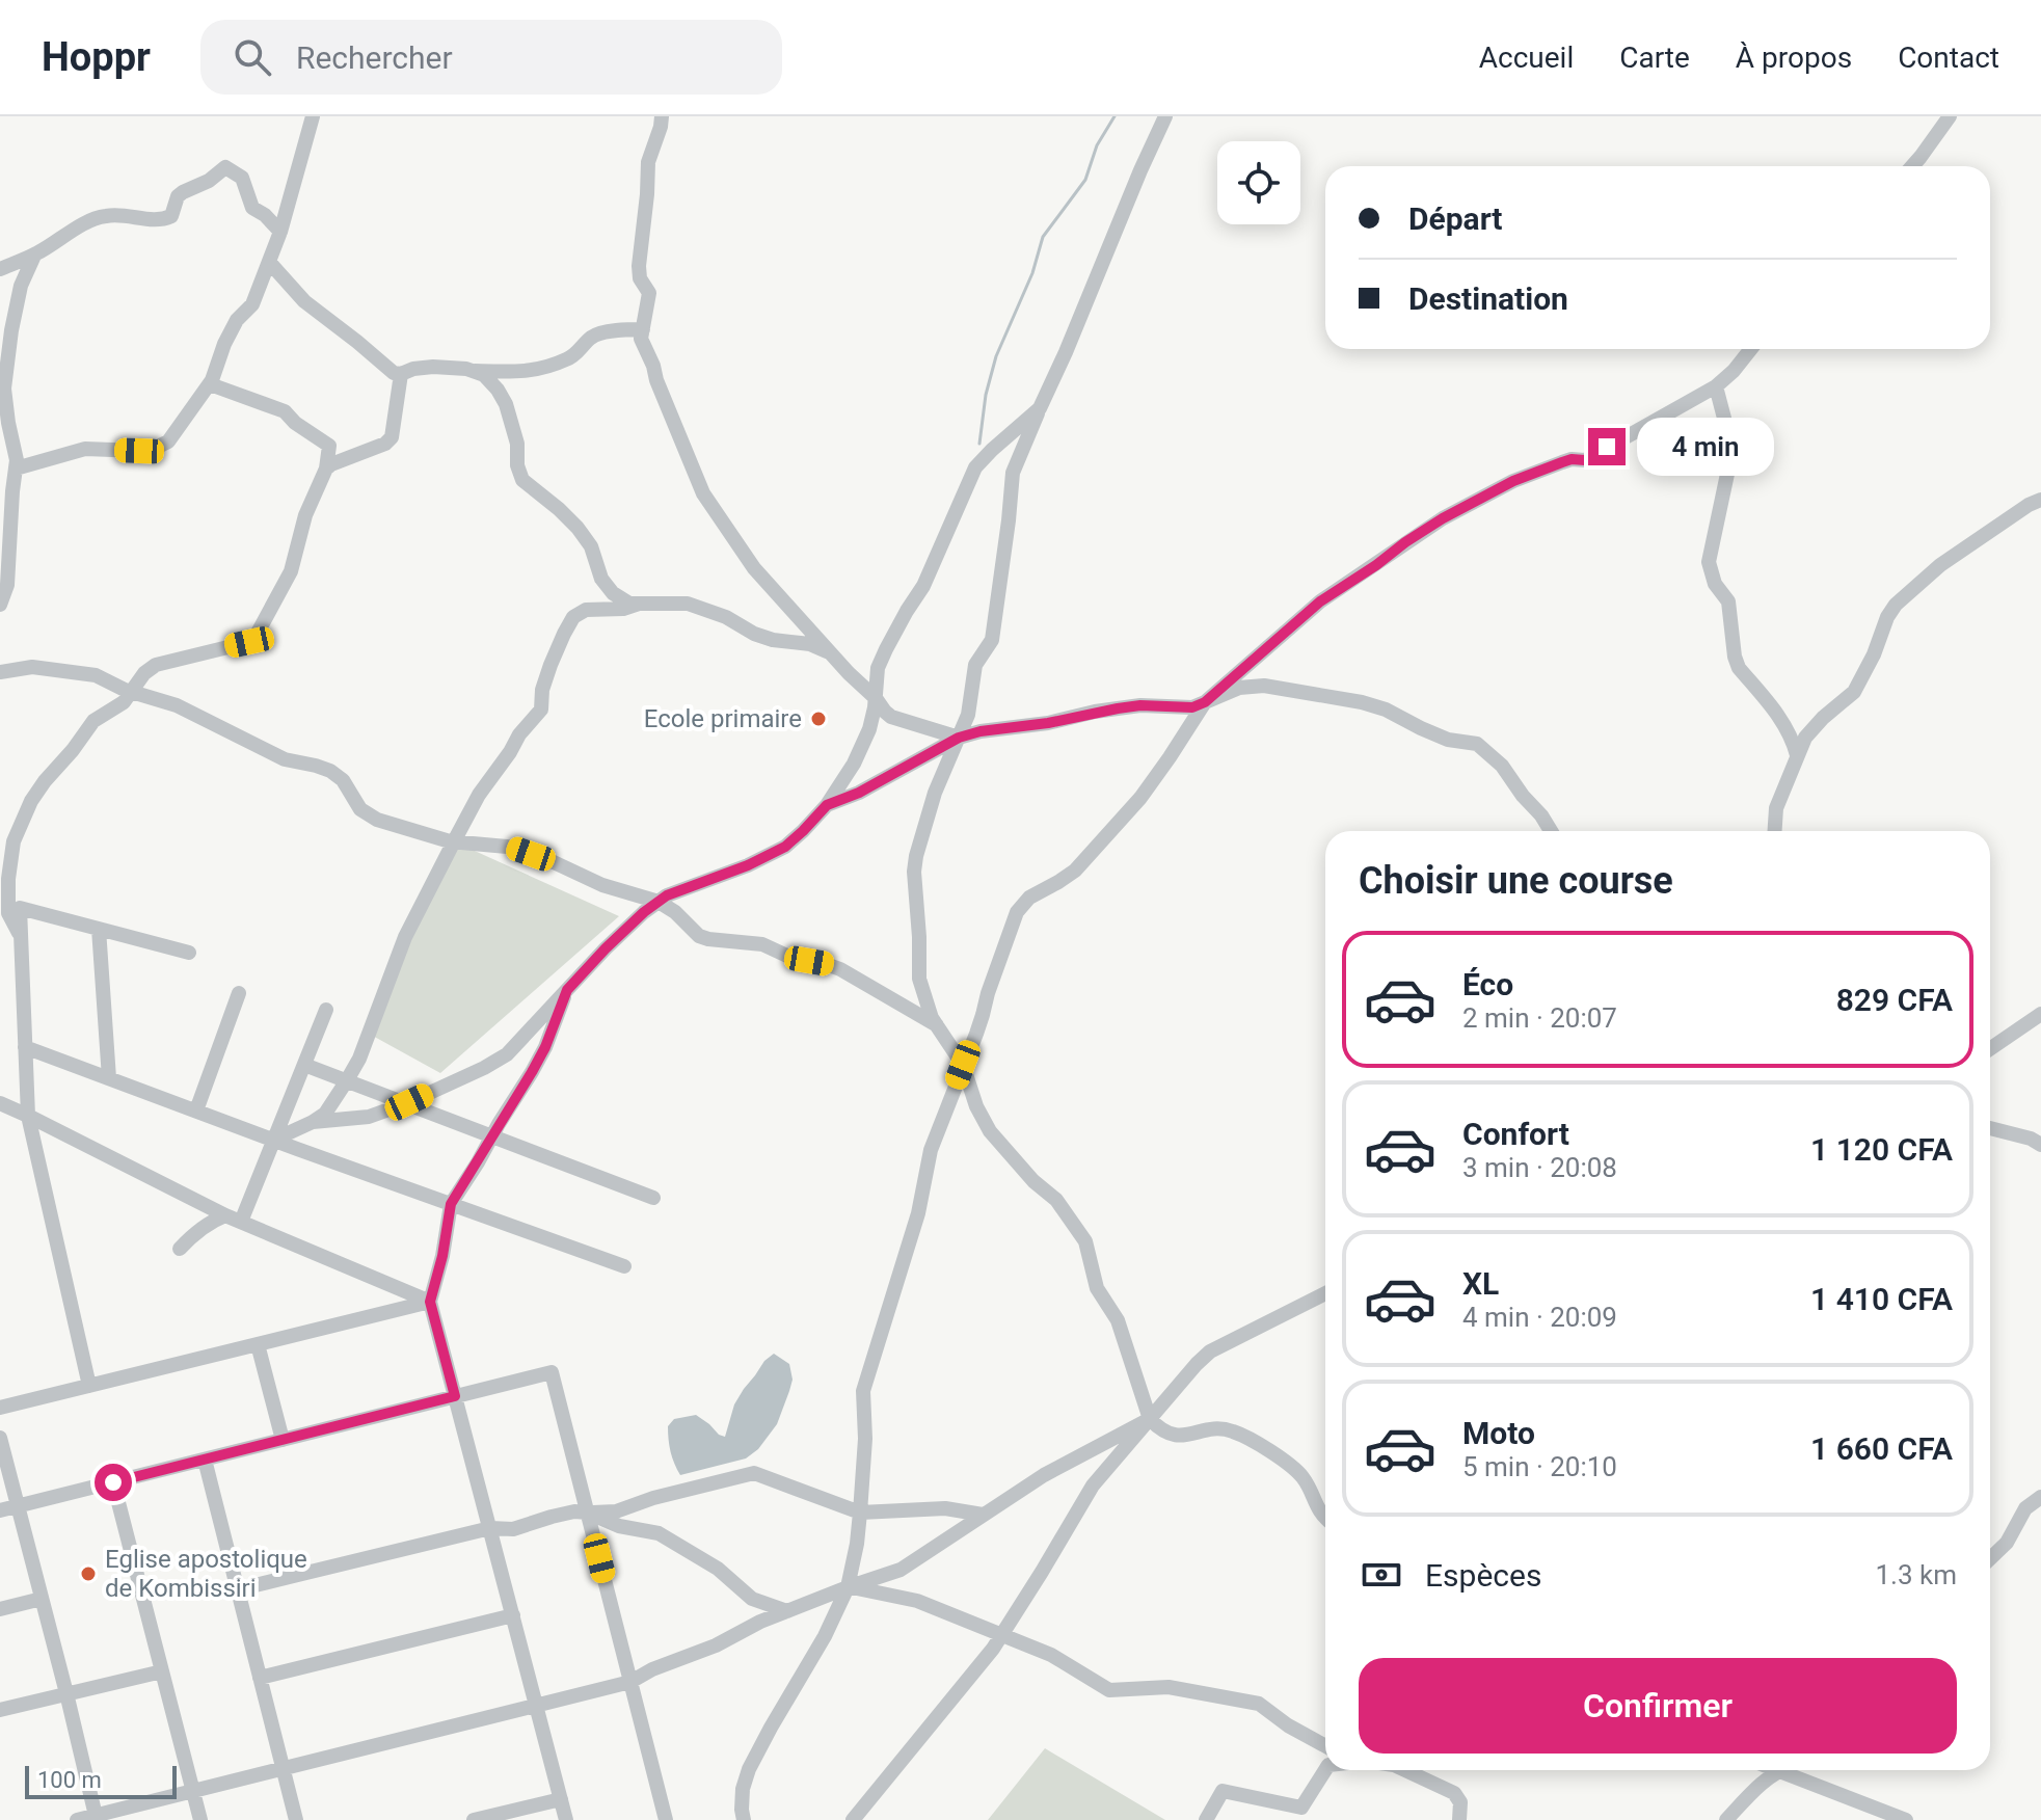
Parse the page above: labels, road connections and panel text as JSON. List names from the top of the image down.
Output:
{
  "places": ["Ecole primaire", "Eglise apostolique de Kombissiri"],
  "scale_bar": "100 m",
  "page": {
    "header": "Hoppr",
    "search": "Rechercher",
    "nav": [
      "Accueil",
      "Carte",
      "À propos",
      "Contact"
    ],
    "banner": ["Départ", "Destination"],
    "bubble": "4 min",
    "heading": "Choisir une course",
    "list": [
      {
        "name": "Éco",
        "note": "2 min · 20:07",
        "value": "829 CFA"
      },
      {
        "name": "Confort",
        "note": "3 min · 20:08",
        "value": "1 120 CFA"
      },
      {
        "name": "XL",
        "note": "4 min · 20:09",
        "value": "1 410 CFA"
      },
      {
        "name": "Moto",
        "note": "5 min · 20:10",
        "value": "1 660 CFA"
      }
    ],
    "pay": ["Espèces", "1.3 km"],
    "buttons": "Confirmer",
    "scale": "100 m"
  }
}
